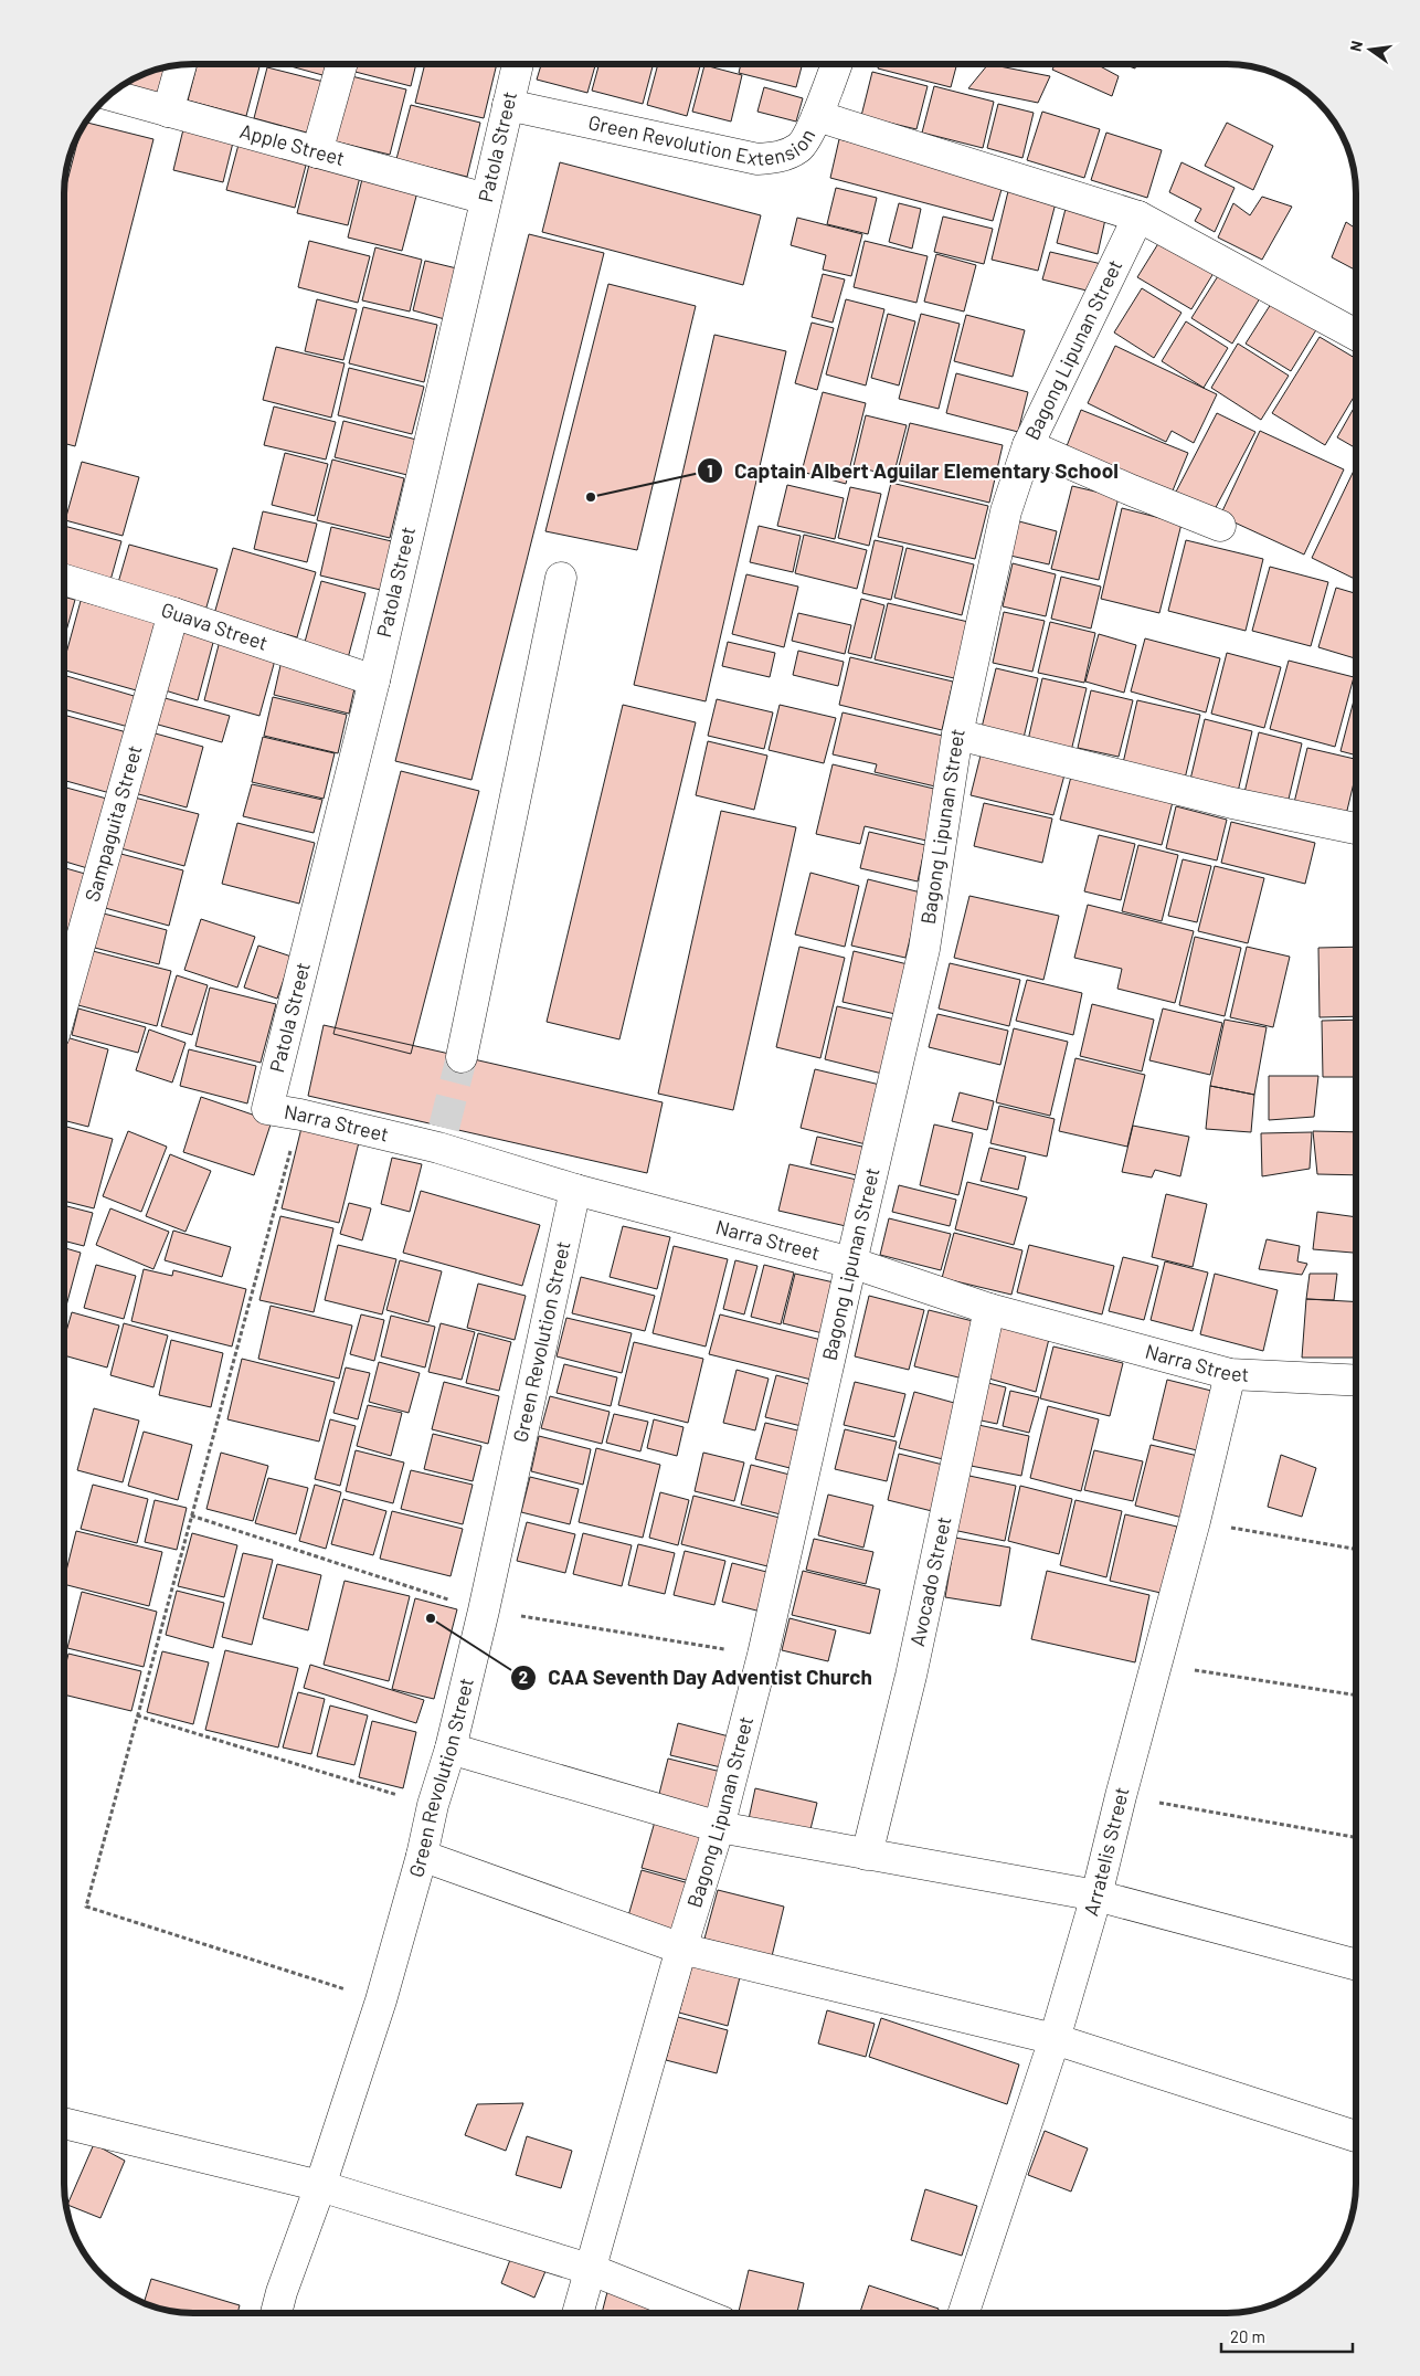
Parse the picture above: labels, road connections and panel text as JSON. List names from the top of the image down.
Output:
{
  "streets": {
    "street": [
      "Green Revolution Extension",
      "Apple Street",
      "Patola Street",
      "Bagong Lipunan Street",
      "Guava Street",
      "Sampaguita Street",
      "Narra Street",
      "Green Revolution Street",
      "Avocado Street",
      "Arratelis Street"
    ]
  },
  "crossings": [
    ["Green Revolution Extension", "Patola Street"],
    ["Apple Street", "Patola Street"],
    ["Patola Street", "Guava Street"],
    ["Patola Street", "Narra Street"],
    ["Bagong Lipunan Street", "Narra Street"],
    ["Guava Street", "Sampaguita Street"],
    ["Narra Street", "Green Revolution Street"],
    ["Narra Street", "Avocado Street"],
    ["Narra Street", "Arratelis Street"]
  ],
  "places": ["Captain Albert Aguilar Elementary School", "CAA Seventh Day Adventist Church"],
  "scale_bar": "20 m",
  "north": "left"
}
